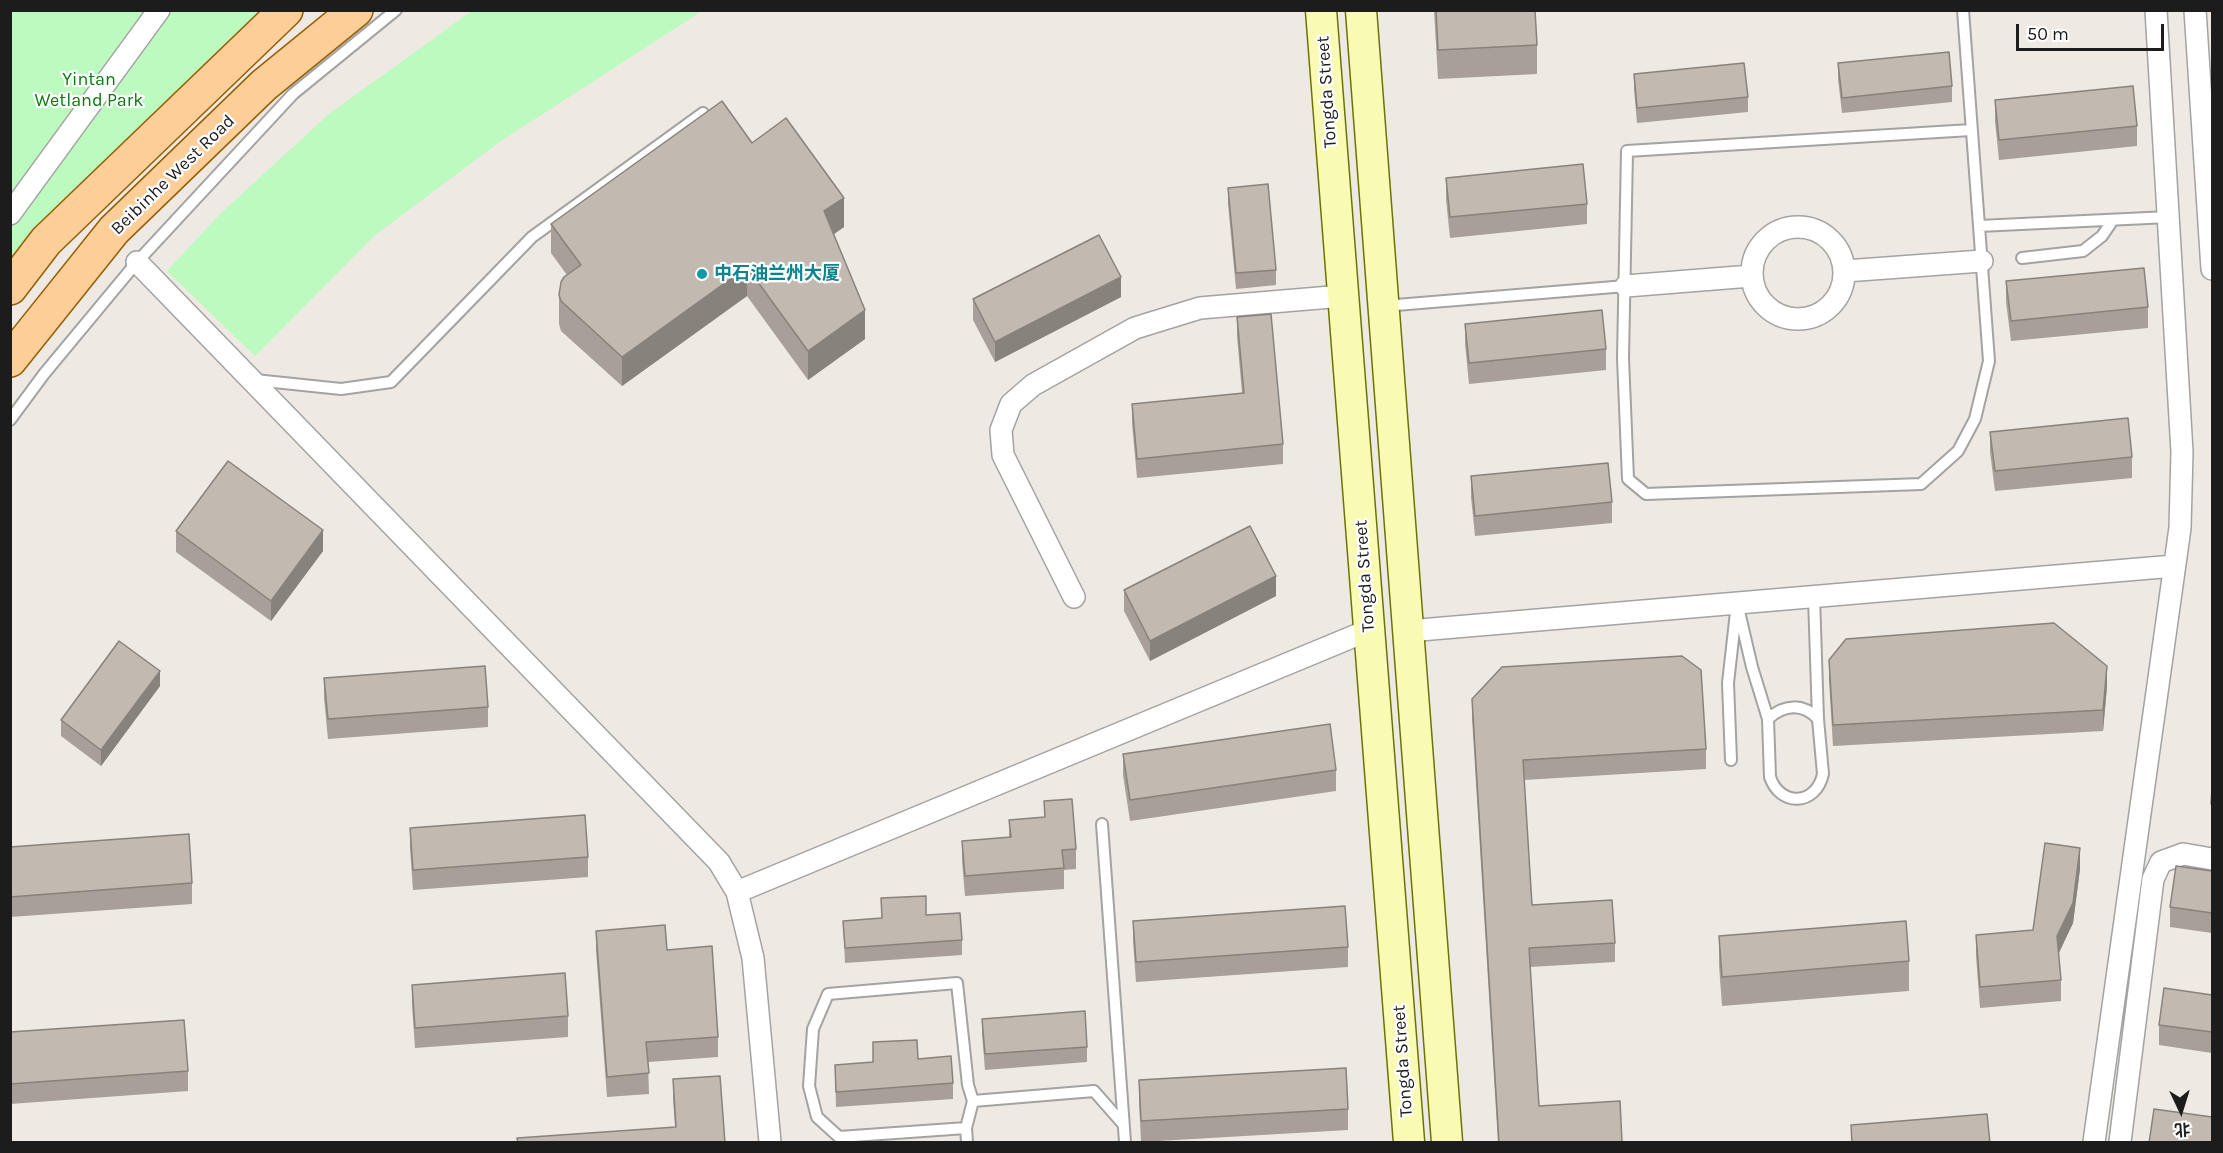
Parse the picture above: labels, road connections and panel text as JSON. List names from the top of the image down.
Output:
{
  "streets": {
    "main road": ["Tongda Street", "Beibinhe West Road"]
  },
  "parks": ["Yintan Wetland Park"],
  "places": ["中石油兰州大厦"],
  "scale_bar": "50 m",
  "north": "bottom"
}
